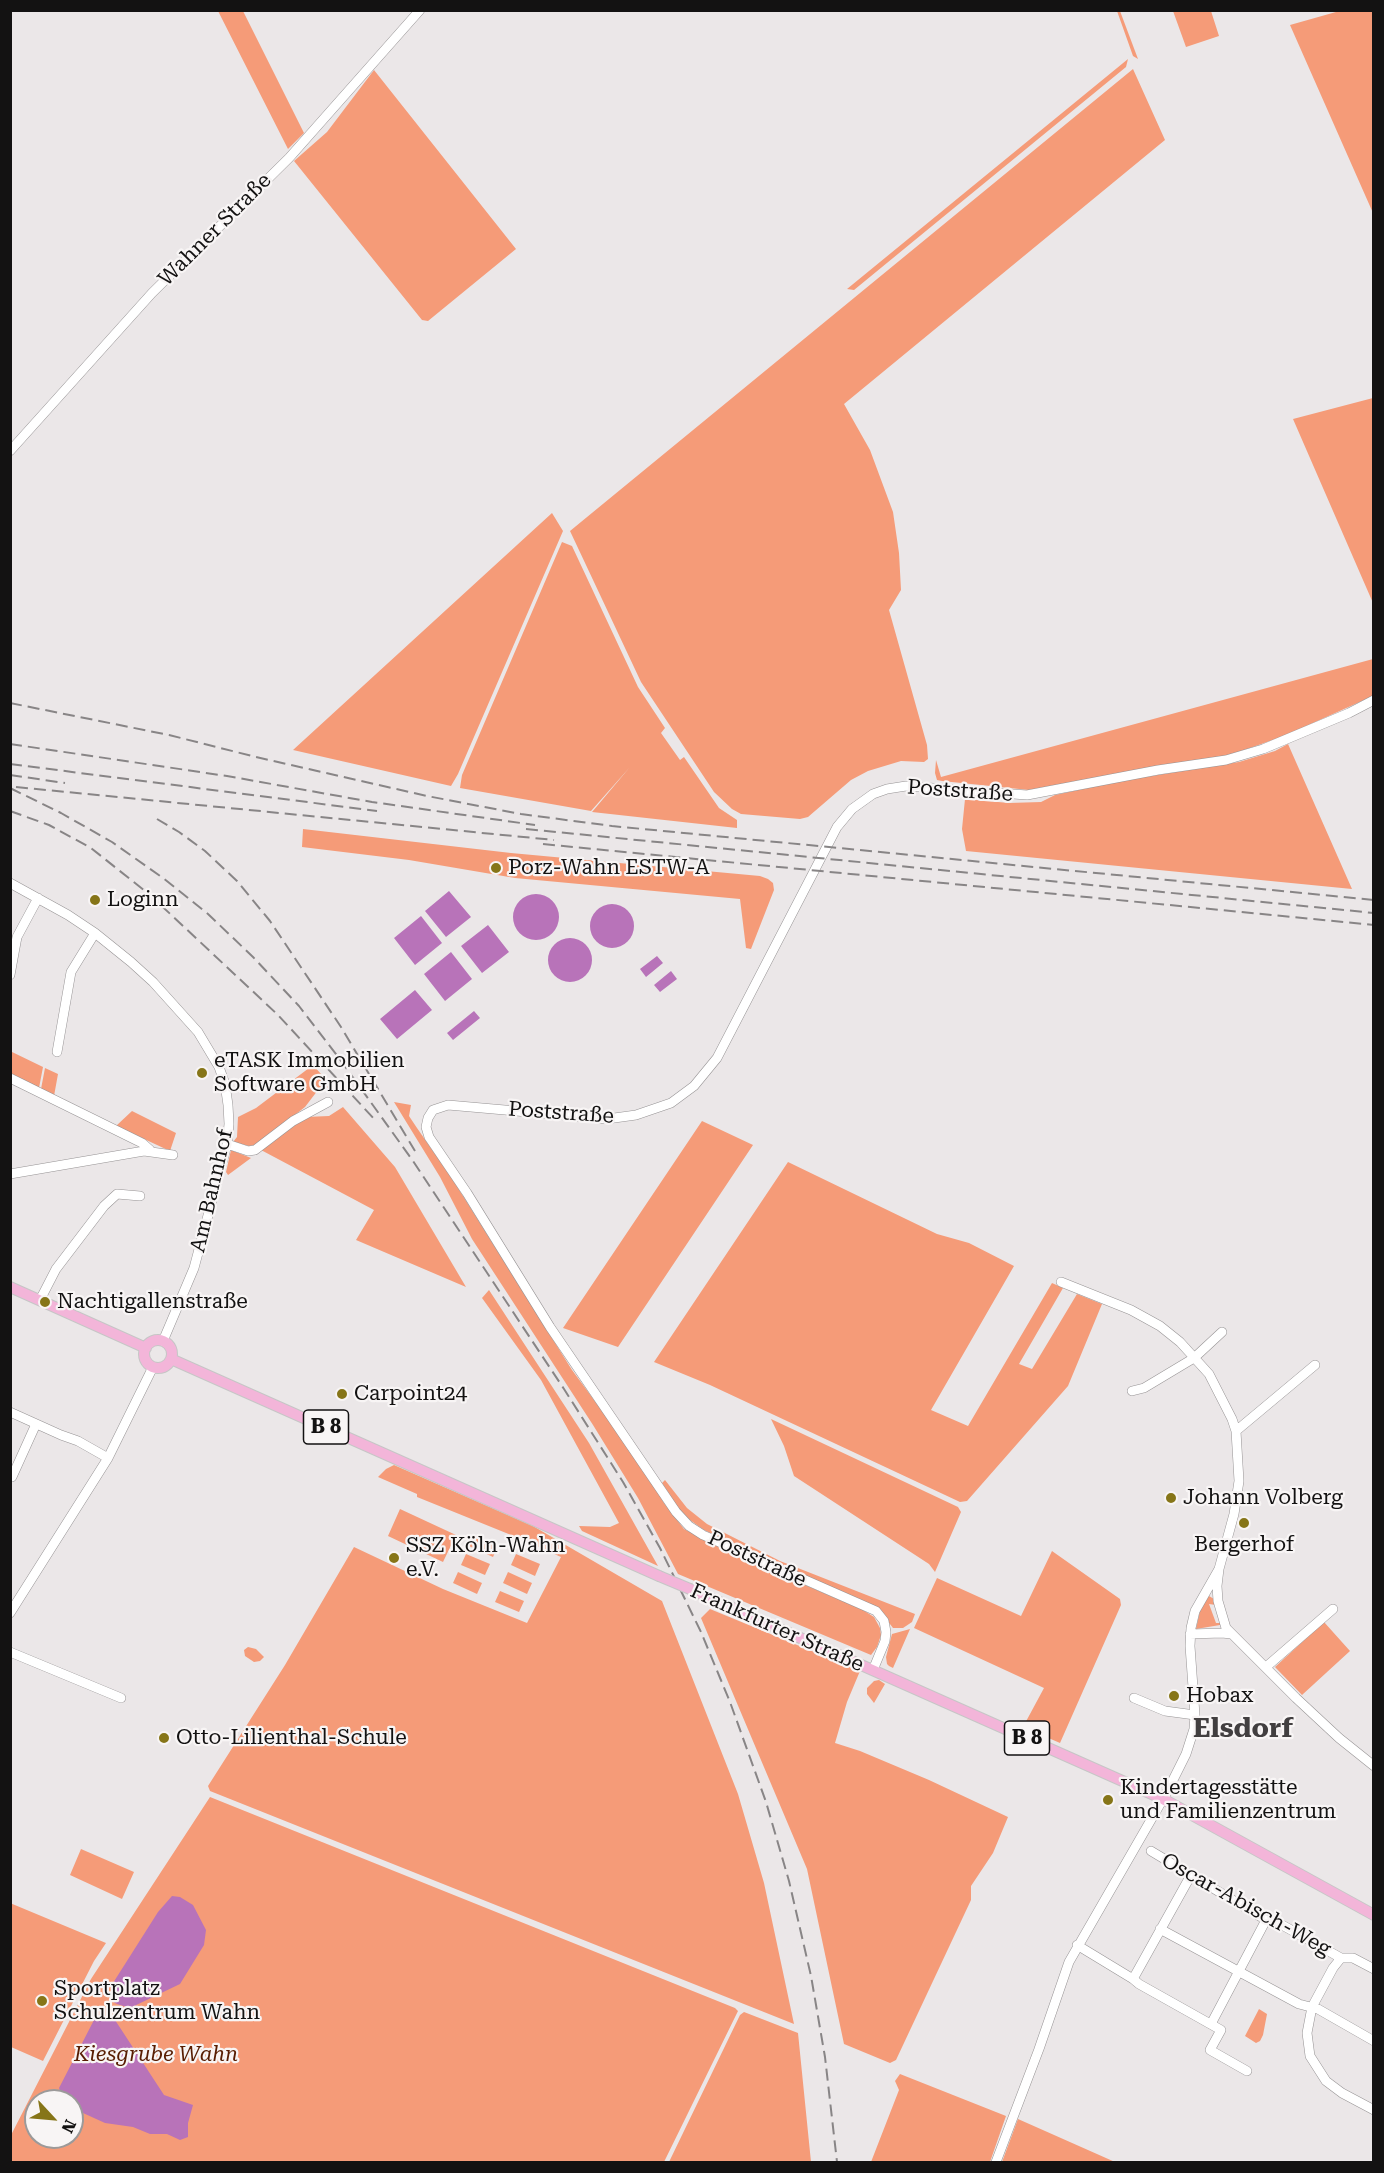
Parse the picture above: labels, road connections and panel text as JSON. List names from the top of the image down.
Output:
{
  "streets": {
    "main road": ["B 8", "Frankfurter Straße"],
    "street": [
      "Wahner Straße",
      "Poststraße",
      "Am Bahnhof",
      "Oscar-Abisch-Weg"
    ]
  },
  "crossings": [
    ["Poststraße", "Frankfurter Straße"],
    ["Am Bahnhof", "Frankfurter Straße"]
  ],
  "districts": ["Elsdorf"],
  "parks": ["Kiesgrube Wahn"],
  "places": [
    "Porz-Wahn ESTW-A",
    "Loginn",
    "eTASK Immobilien Software GmbH",
    "Nachtigallenstraße",
    "Carpoint24",
    "Johann Volberg",
    "Bergerhof",
    "SSZ Köln-Wahn e.V.",
    "Hobax",
    "Otto-Lilienthal-Schule",
    "Kindertagesstätte und Familienzentrum",
    "Sportplatz Schulzentrum Wahn"
  ],
  "north": "bottom right"
}
